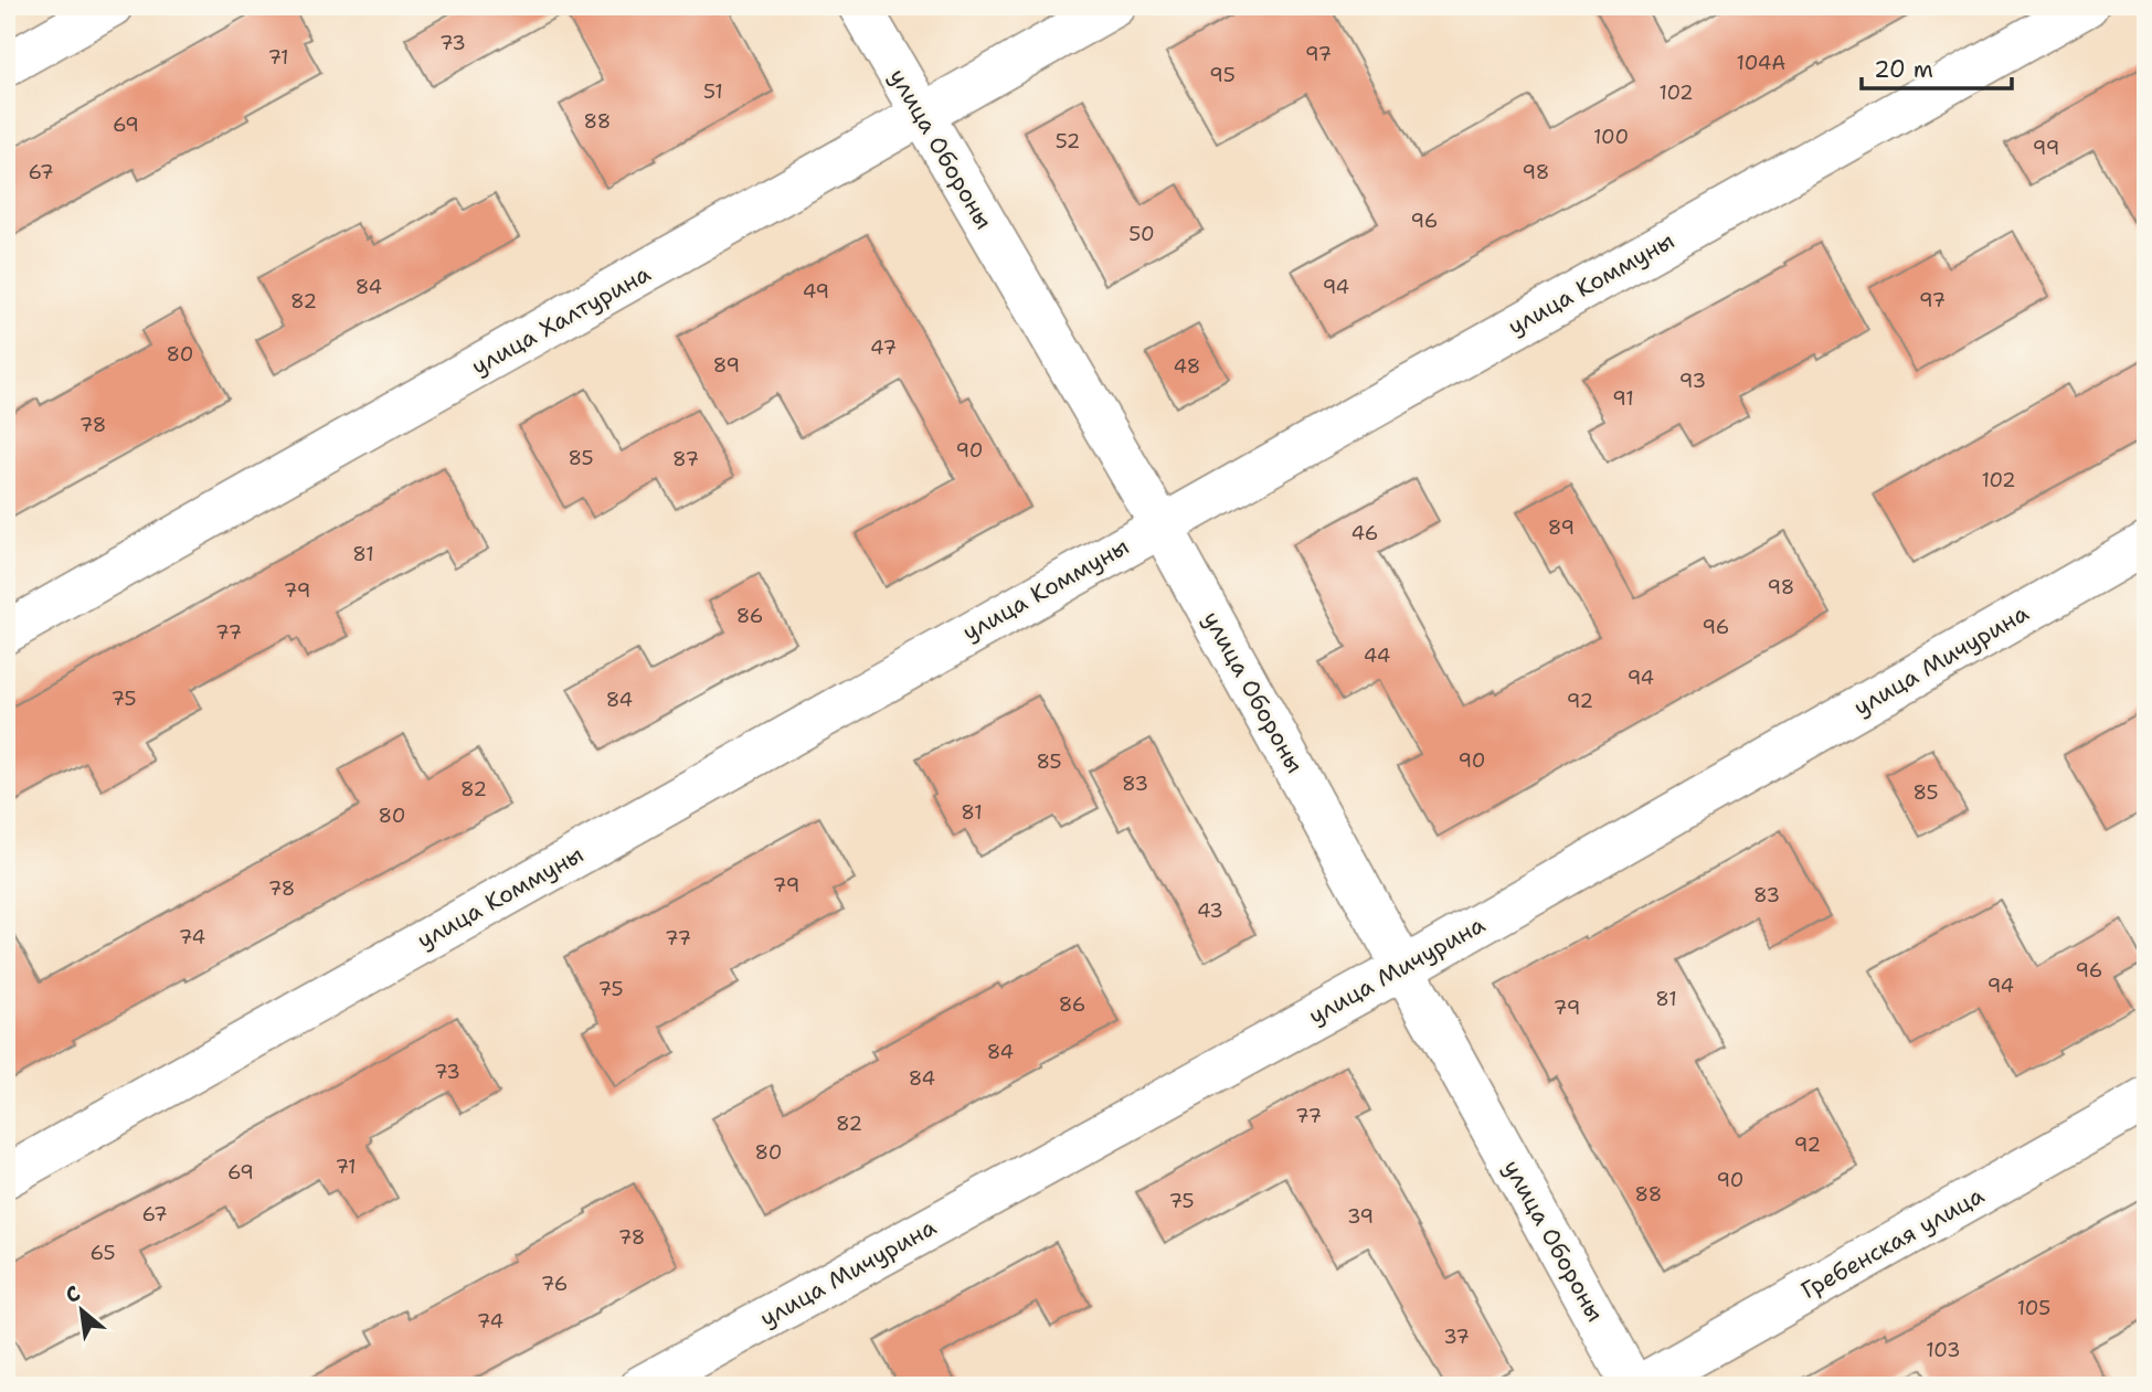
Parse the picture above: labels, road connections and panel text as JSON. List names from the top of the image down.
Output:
{
  "streets": {
    "street": [
      "улица Обороны",
      "улица Коммуны",
      "улица Халтурина",
      "улица Мичурина",
      "Гребенская улица"
    ]
  },
  "crossings": [
    ["улица Обороны", "улица Коммуны"],
    ["улица Обороны", "улица Халтурина"],
    ["улица Обороны", "улица Мичурина"],
    ["улица Обороны", "Гребенская улица"]
  ],
  "house_numbers": [
    "73",
    "97",
    "71",
    "104А",
    "95",
    "51",
    "102",
    "88",
    "69",
    "100",
    "52",
    "99",
    "67",
    "98",
    "96",
    "50",
    "84",
    "94",
    "49",
    "97",
    "82",
    "47",
    "80",
    "89",
    "48",
    "93",
    "91",
    "78",
    "90",
    "85",
    "87",
    "102",
    "89",
    "46",
    "81",
    "98",
    "79",
    "86",
    "96",
    "77",
    "44",
    "94",
    "75",
    "84",
    "92",
    "90",
    "85",
    "83",
    "82",
    "85",
    "81",
    "80",
    "79",
    "78",
    "83",
    "43",
    "74",
    "77",
    "96",
    "94",
    "75",
    "81",
    "86",
    "79",
    "84",
    "73",
    "84",
    "77",
    "82",
    "92",
    "80",
    "71",
    "69",
    "90",
    "88",
    "75",
    "67",
    "39",
    "78",
    "65",
    "76",
    "105",
    "74",
    "37",
    "103"
  ],
  "scale_bar": "20 m",
  "north": "top left"
}
